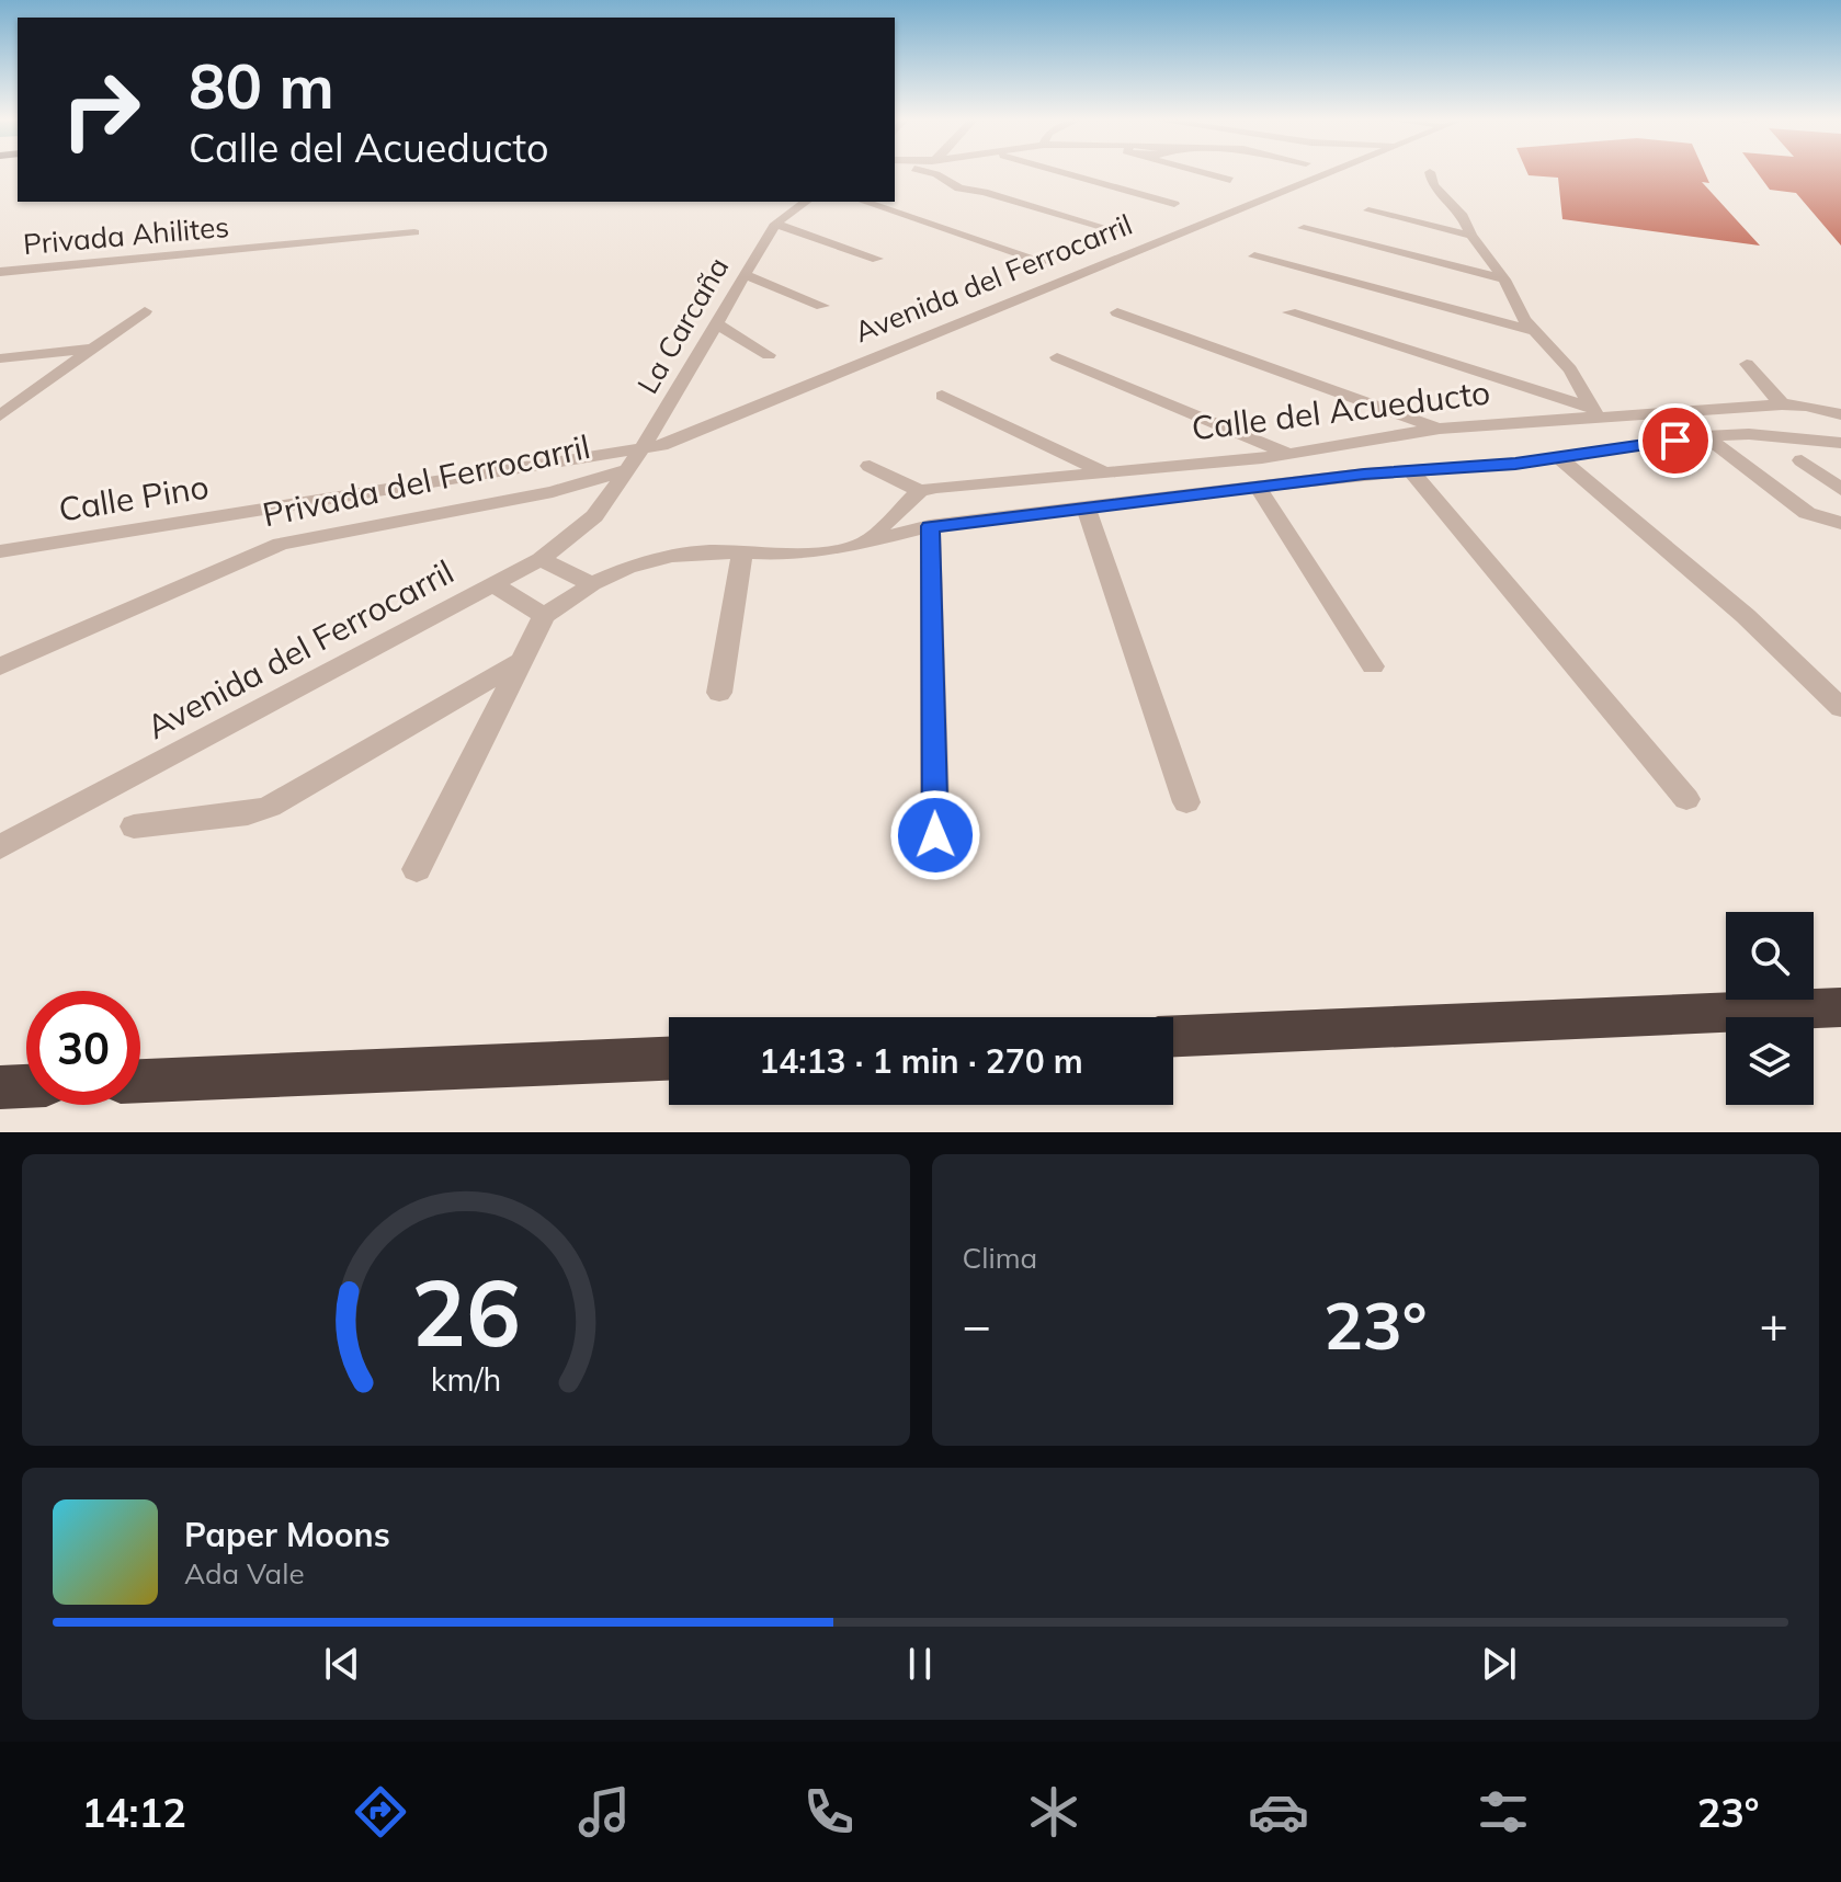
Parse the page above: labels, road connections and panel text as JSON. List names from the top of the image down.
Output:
{
  "streets": {
    "street": [
      "Privada Ahilites",
      "Avenida del Ferrocarril",
      "La Carcaña",
      "Calle del Acueducto",
      "Privada del Ferrocarril",
      "Calle Pino"
    ]
  },
  "crossings": [
    ["Avenida del Ferrocarril", "La Carcaña"],
    ["Avenida del Ferrocarril", "Privada del Ferrocarril"],
    ["Avenida del Ferrocarril", "Calle Pino"],
    ["La Carcaña", "Privada del Ferrocarril"],
    ["La Carcaña", "Calle Pino"]
  ],
  "page": {
    "turn": ["80 m", "Calle del Acueducto"],
    "limit": "30",
    "trip": "14:13 · 1 min · 270 m",
    "tile": "Clima",
    "heat": ["−", "23°", "+"],
    "song": ["Paper Moons", "Ada Vale"],
    "tabs": ["14:12", "23°"],
    "gauge": ["26", "km/h"]
  }
}
